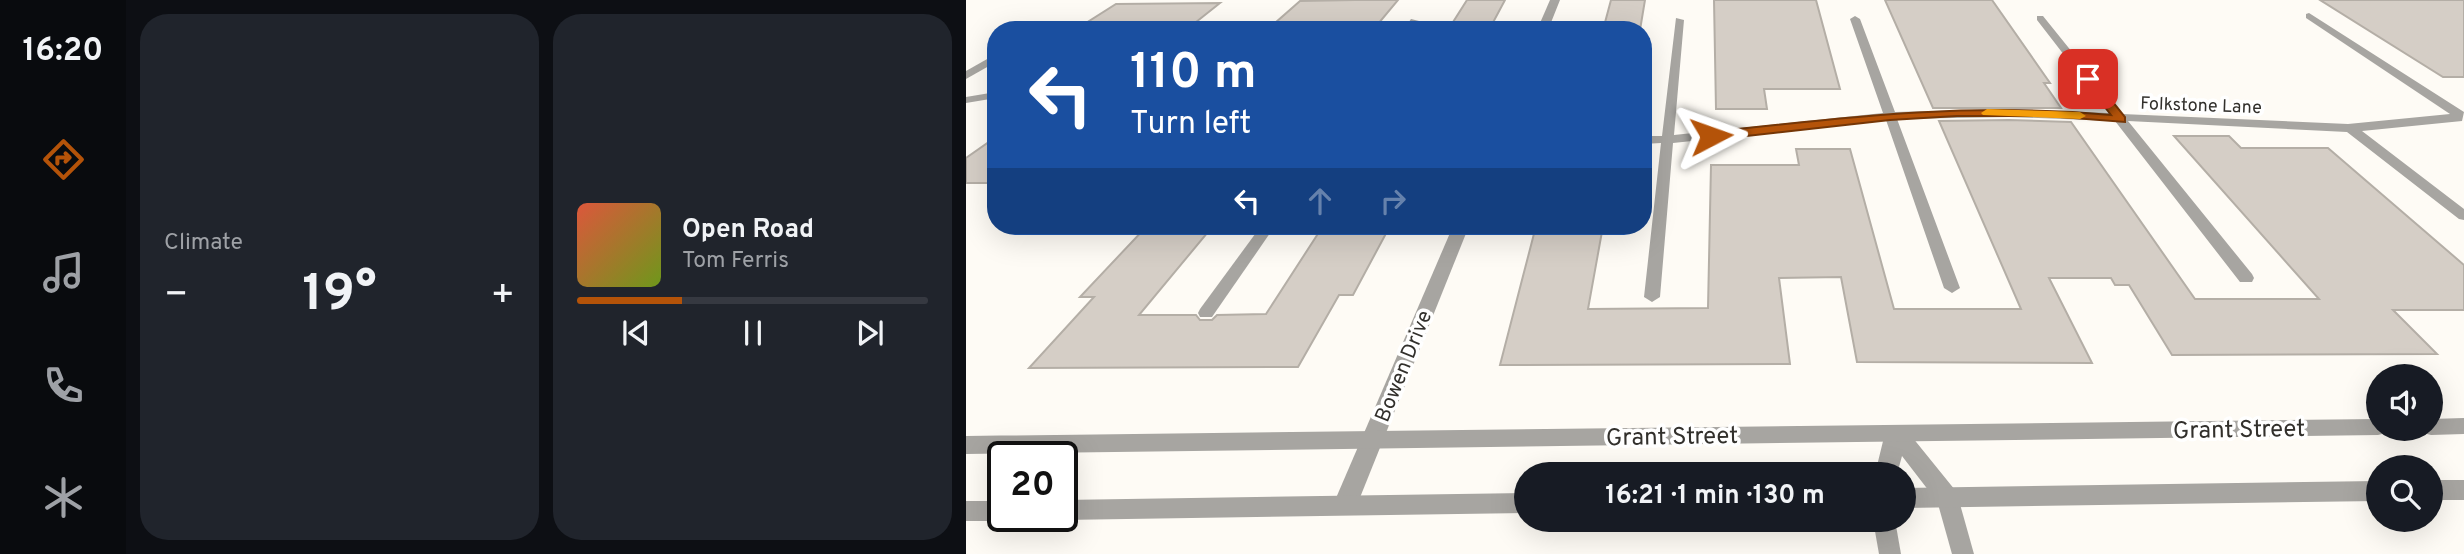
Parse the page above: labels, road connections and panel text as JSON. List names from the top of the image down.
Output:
{
  "streets": {
    "street": ["Bowen Drive", "Grant Street"],
    "lane": ["Folkstone Lane"]
  },
  "crossings": [
    ["Bowen Drive", "Grant Street"]
  ],
  "page": {
    "tabs": "16:20",
    "tile": "Climate",
    "turn": ["110 m", "Turn left"],
    "song": ["Open Road", "Tom Ferris"],
    "heat": ["−", "19°", "+"],
    "limit": "20",
    "trip": "16:21 · 1 min · 130 m"
  }
}
